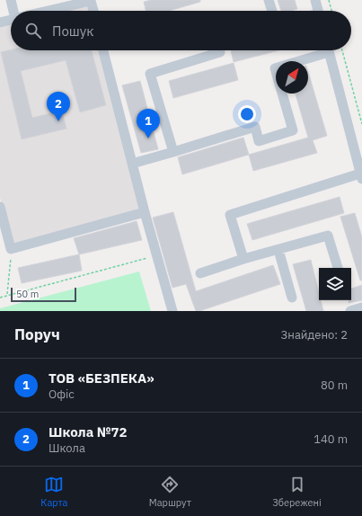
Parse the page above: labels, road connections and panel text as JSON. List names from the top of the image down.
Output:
{
  "scale_bar": "50 m",
  "north": "top right",
  "page": {
    "search": "Пошук",
    "pins": ["2", "1"],
    "scale": "50 m",
    "heading": ["Поруч", "Знайдено: 2"],
    "list": [
      {
        "mark": "1",
        "name": "ТОВ «БЕЗПЕКА»",
        "note": "Офіс",
        "value": "80 m"
      },
      {
        "mark": "2",
        "name": "Школа №72",
        "note": "Школа",
        "value": "140 m"
      }
    ],
    "nav": ["Карта", "Маршрут", "Збережені"]
  }
}
